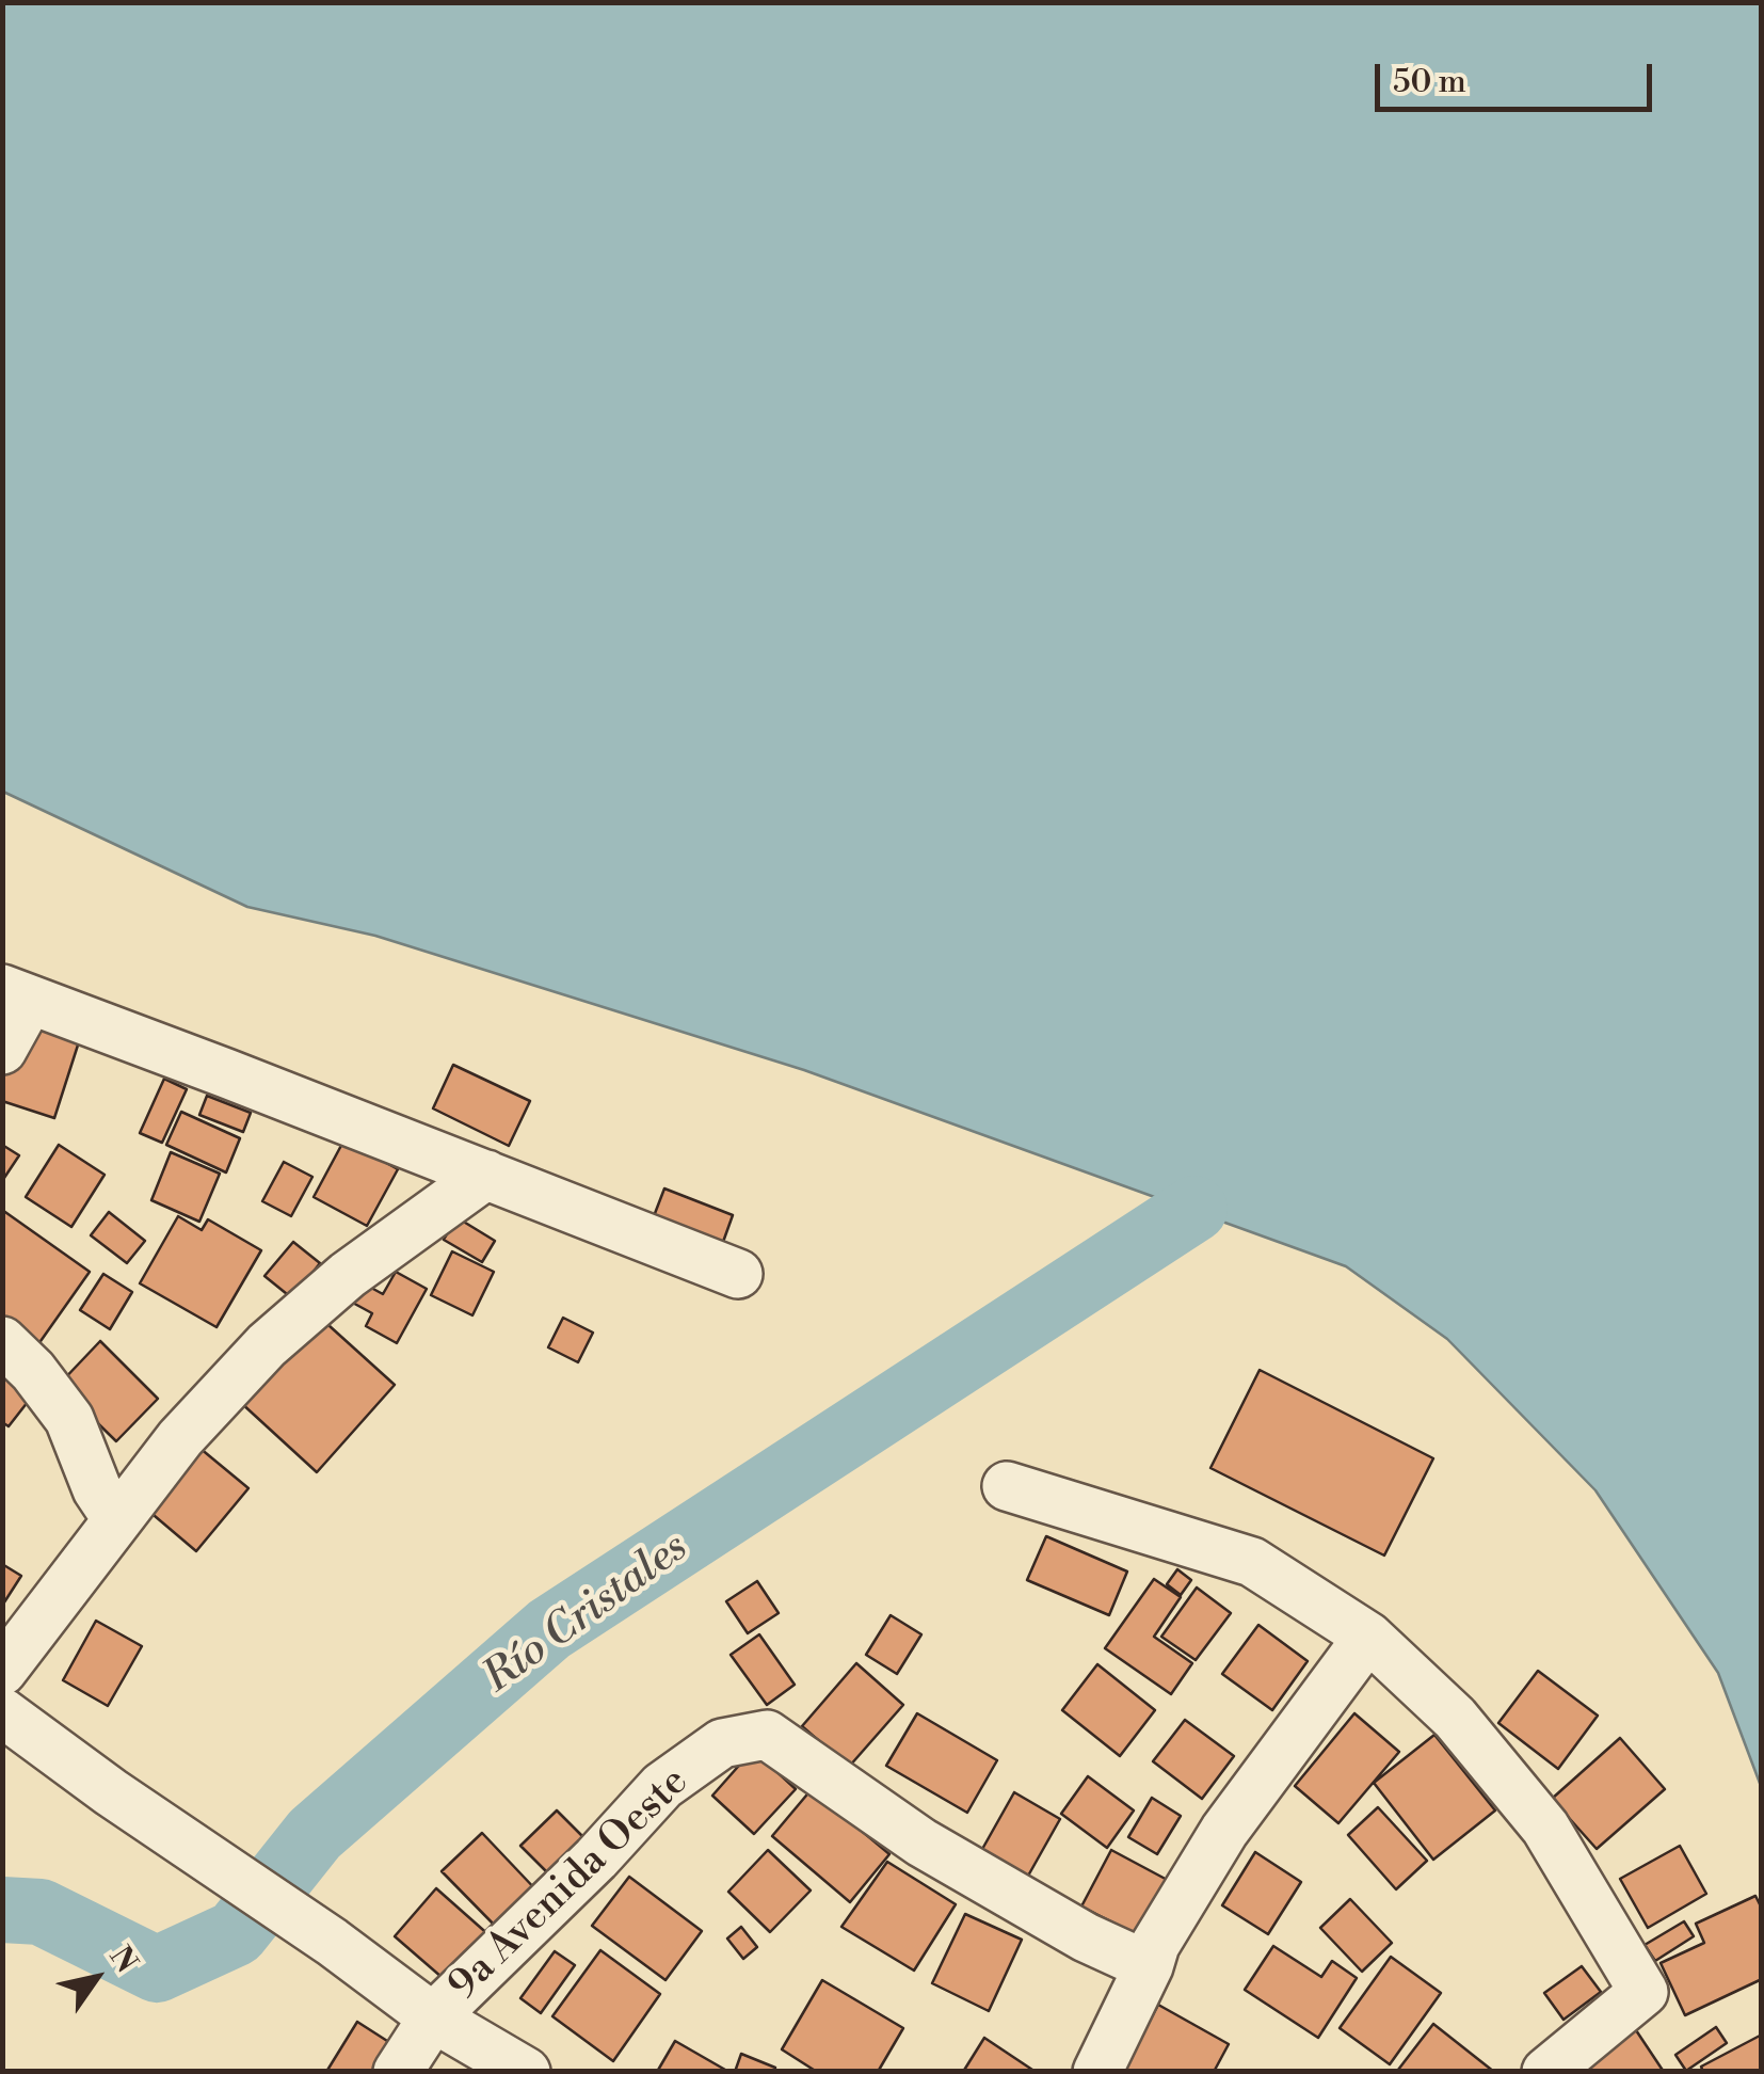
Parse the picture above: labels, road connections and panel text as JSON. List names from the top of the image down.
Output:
{
  "streets": {
    "street": ["9a Avenida Oeste"]
  },
  "water": ["Río Cristales"],
  "scale_bar": "50 m",
  "north": "top right"
}
